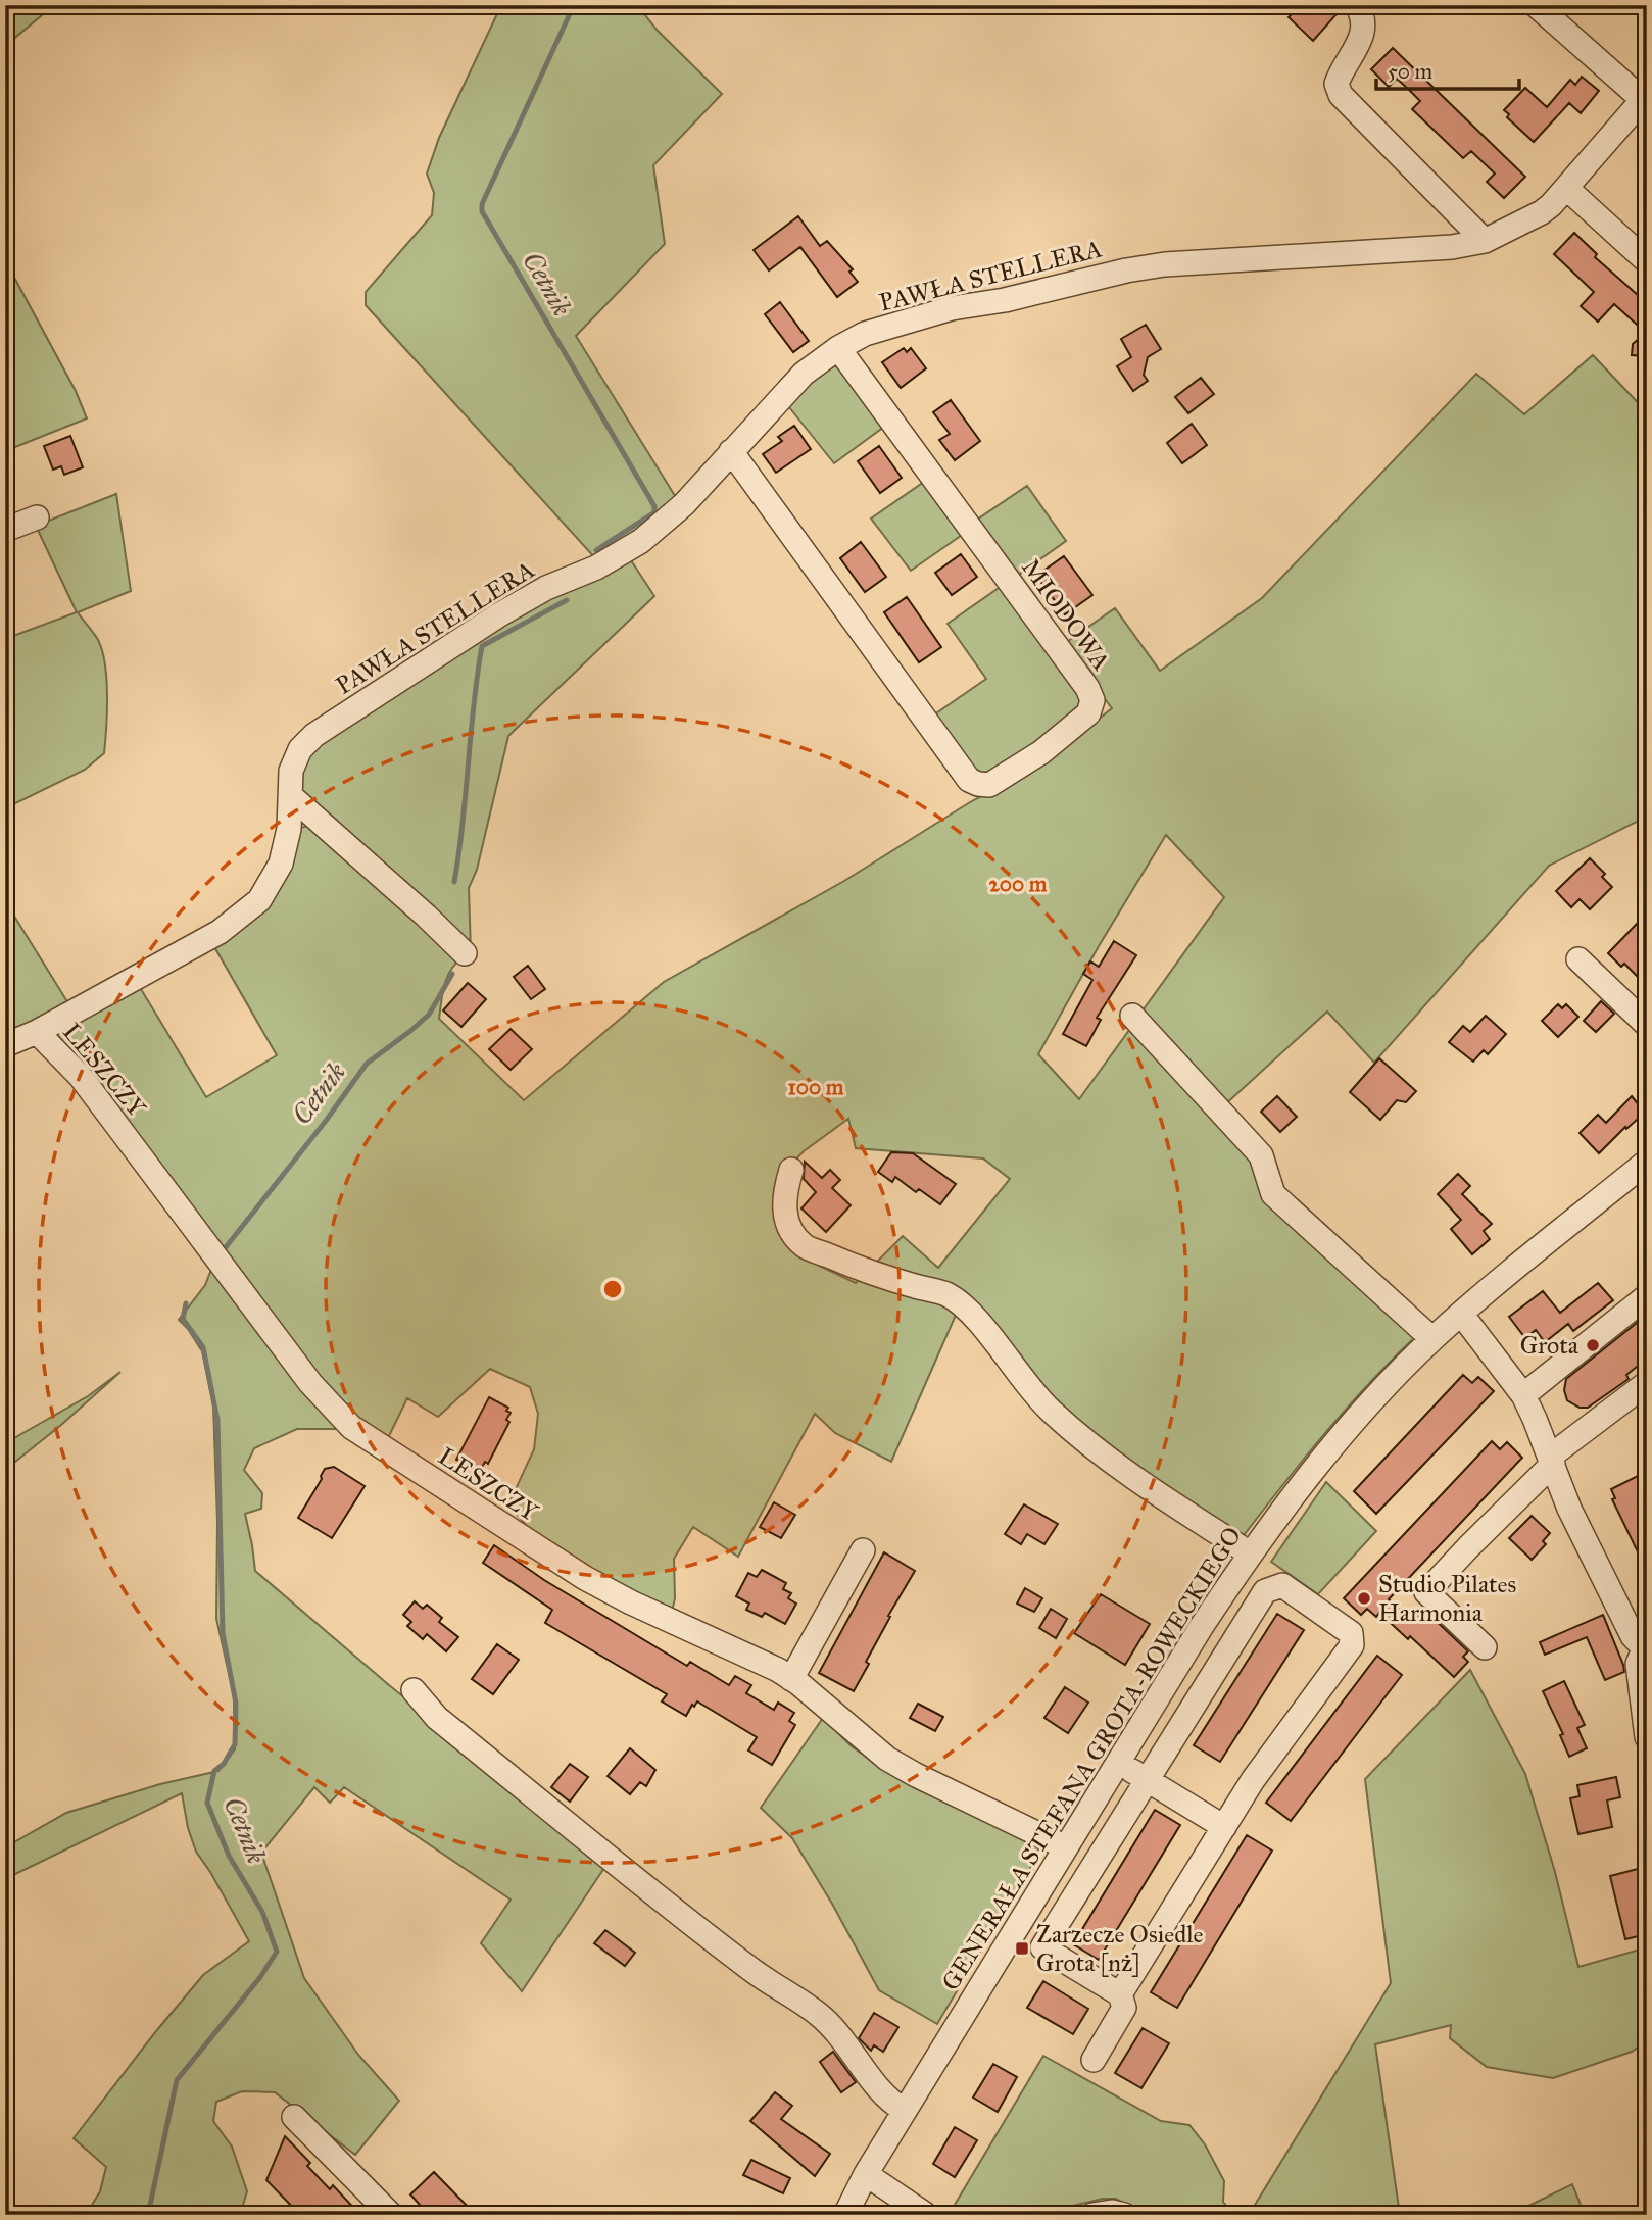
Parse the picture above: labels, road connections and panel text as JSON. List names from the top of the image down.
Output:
{
  "streets": {
    "street": [
      "PAWŁA STELLERA",
      "MIODOWA",
      "LESZCZY",
      "GENERAŁA STEFANA GROTA-ROWECKIEGO"
    ]
  },
  "crossings": [
    ["PAWŁA STELLERA", "MIODOWA"],
    ["PAWŁA STELLERA", "LESZCZY"],
    ["LESZCZY", "GENERAŁA STEFANA GROTA-ROWECKIEGO"]
  ],
  "water": ["Cetnik"],
  "places": {
    "other": ["Grota", "Studio Pilates Harmonia"],
    "transit": ["Zarzecze Osiedle Grota [nż]"]
  },
  "scale_bar": "50 m",
  "rings": ["200 m", "100 m"]
}
